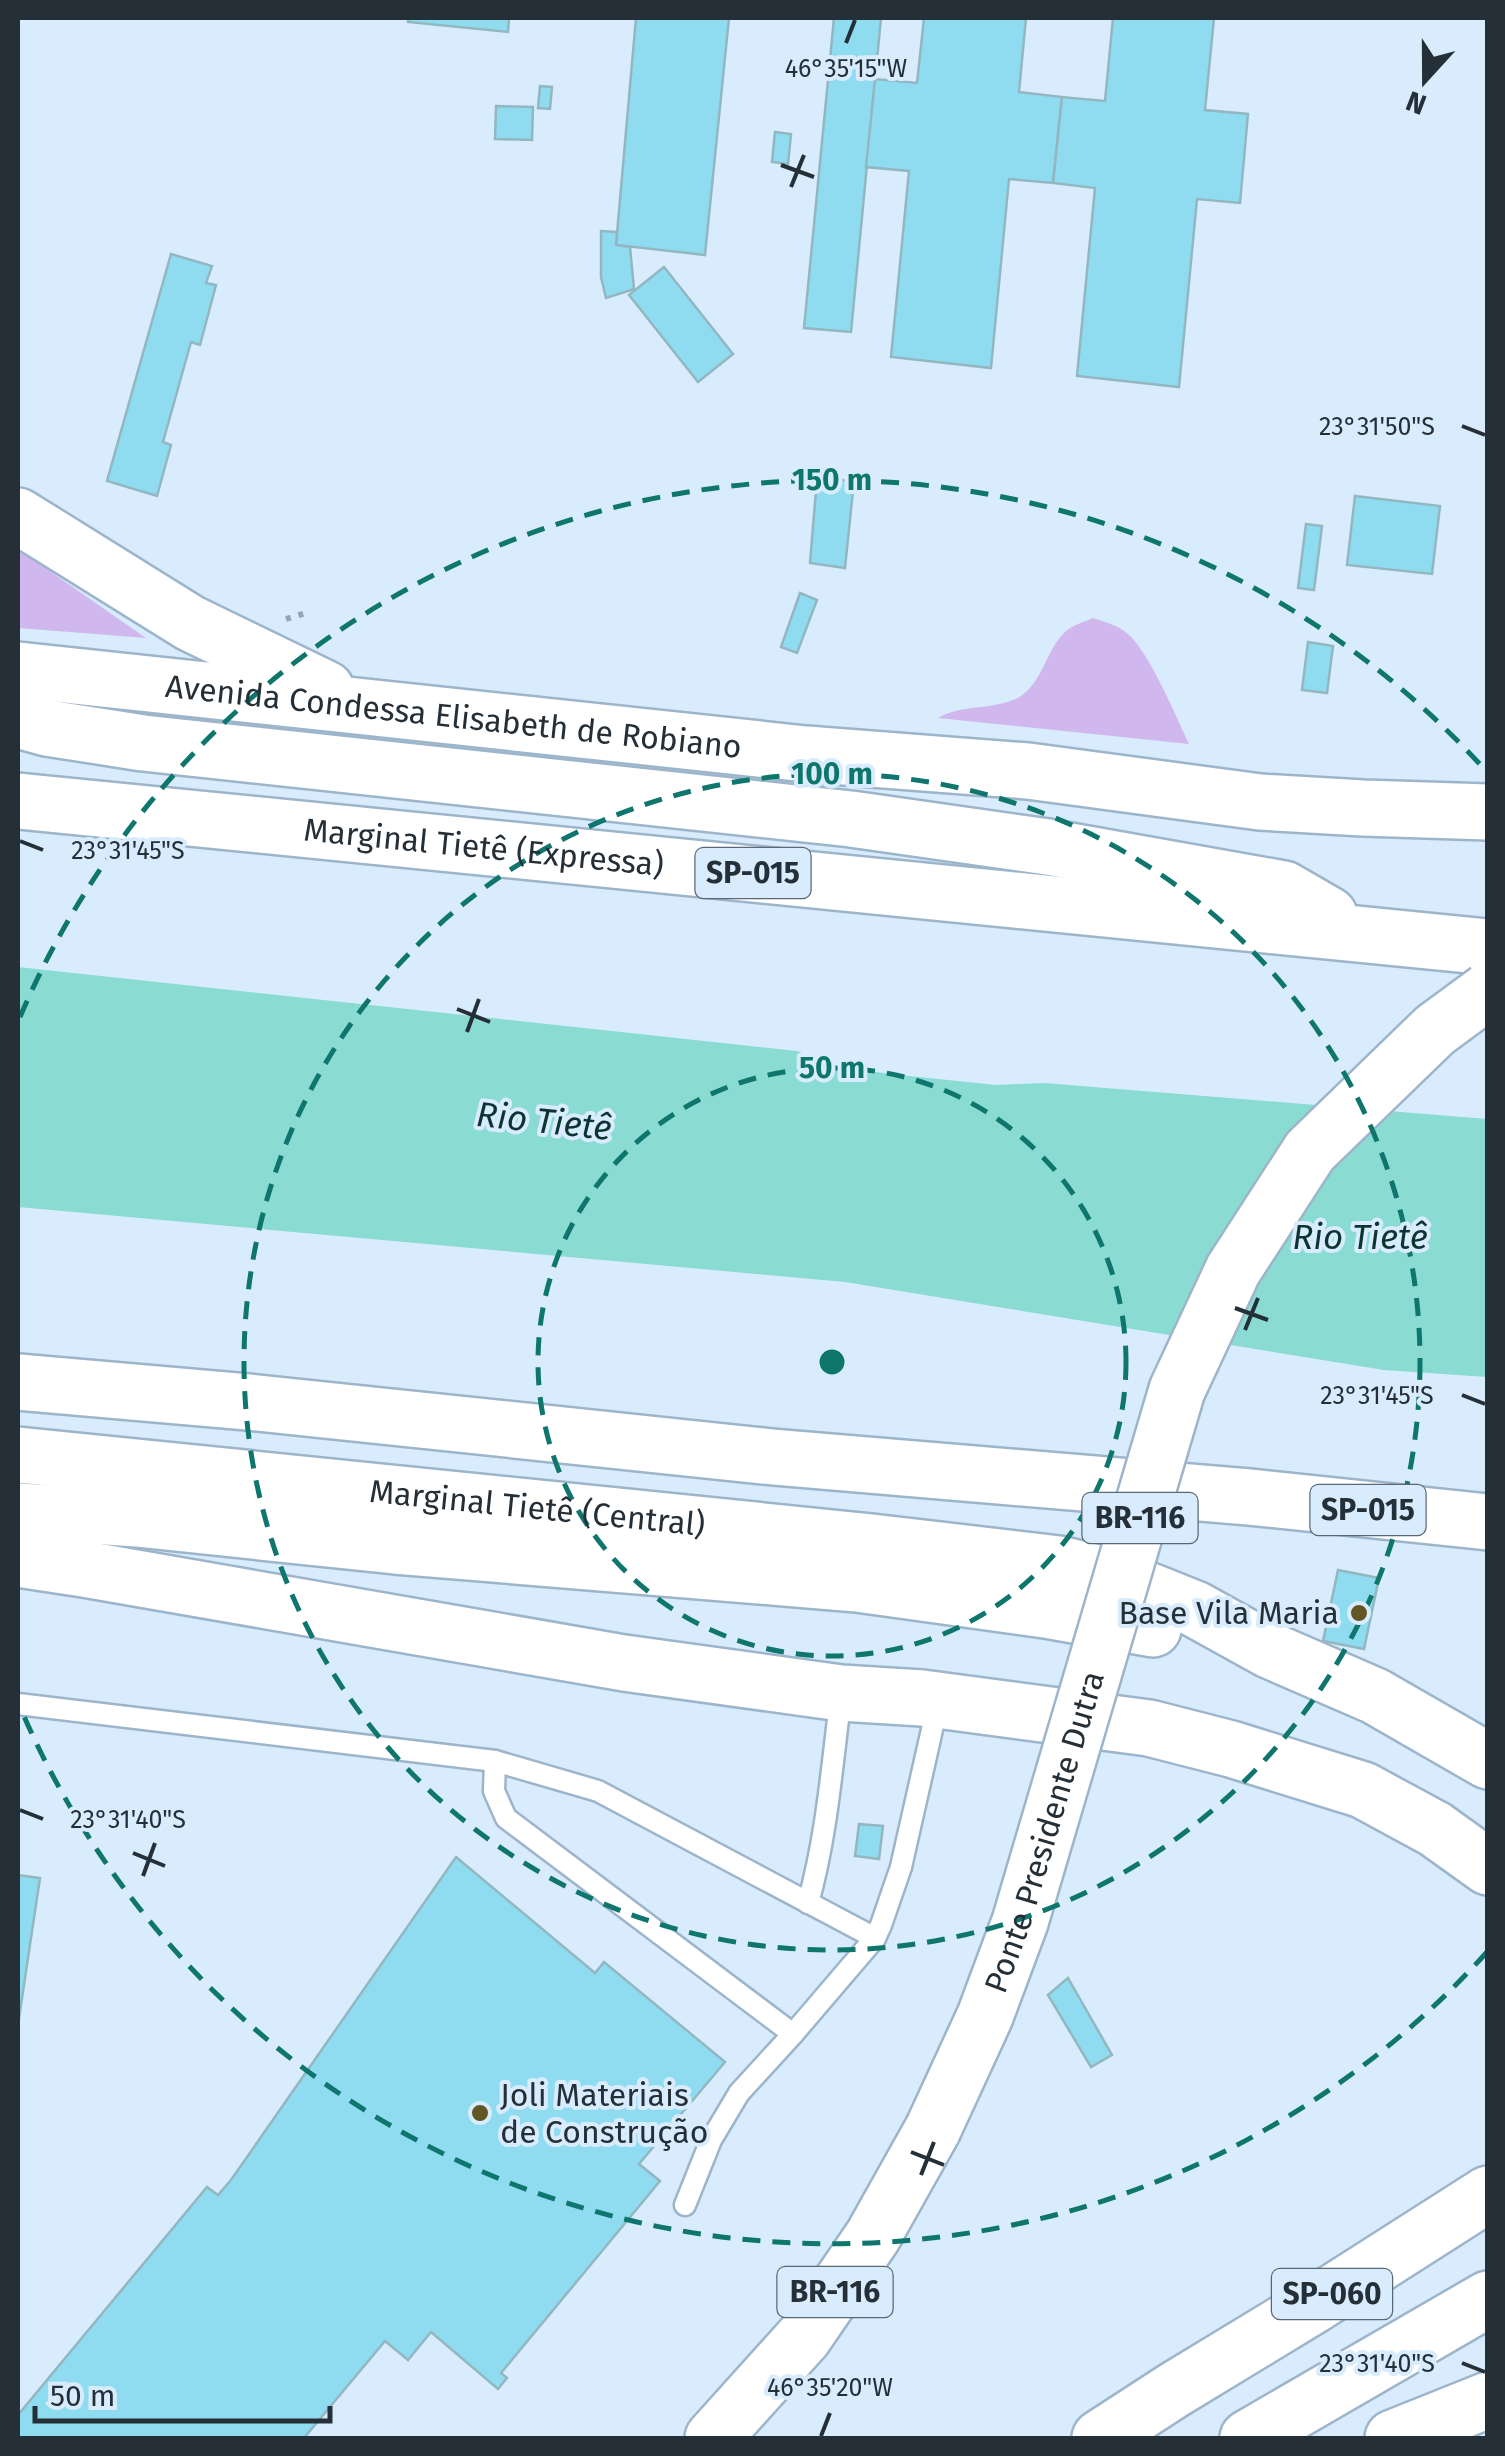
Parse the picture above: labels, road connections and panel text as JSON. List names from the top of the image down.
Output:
{
  "streets": {
    "highway": [
      "Avenida Condessa Elisabeth de Robiano",
      "Marginal Tietê (Expressa)",
      "SP-015",
      "Marginal Tietê (Central)",
      "BR-116",
      "Ponte Presidente Dutra",
      "SP-060"
    ]
  },
  "water": ["Rio Tietê"],
  "places": ["Base Vila Maria", "Joli Materiais de Construção"],
  "scale_bar": "50 m",
  "north": "bottom",
  "coordinates": [
    "46°35'15\"W",
    "23°31'50\"S",
    "23°31'45\"S",
    "23°31'40\"S",
    "46°35'20\"W"
  ],
  "rings": ["150 m", "100 m", "50 m"]
}
